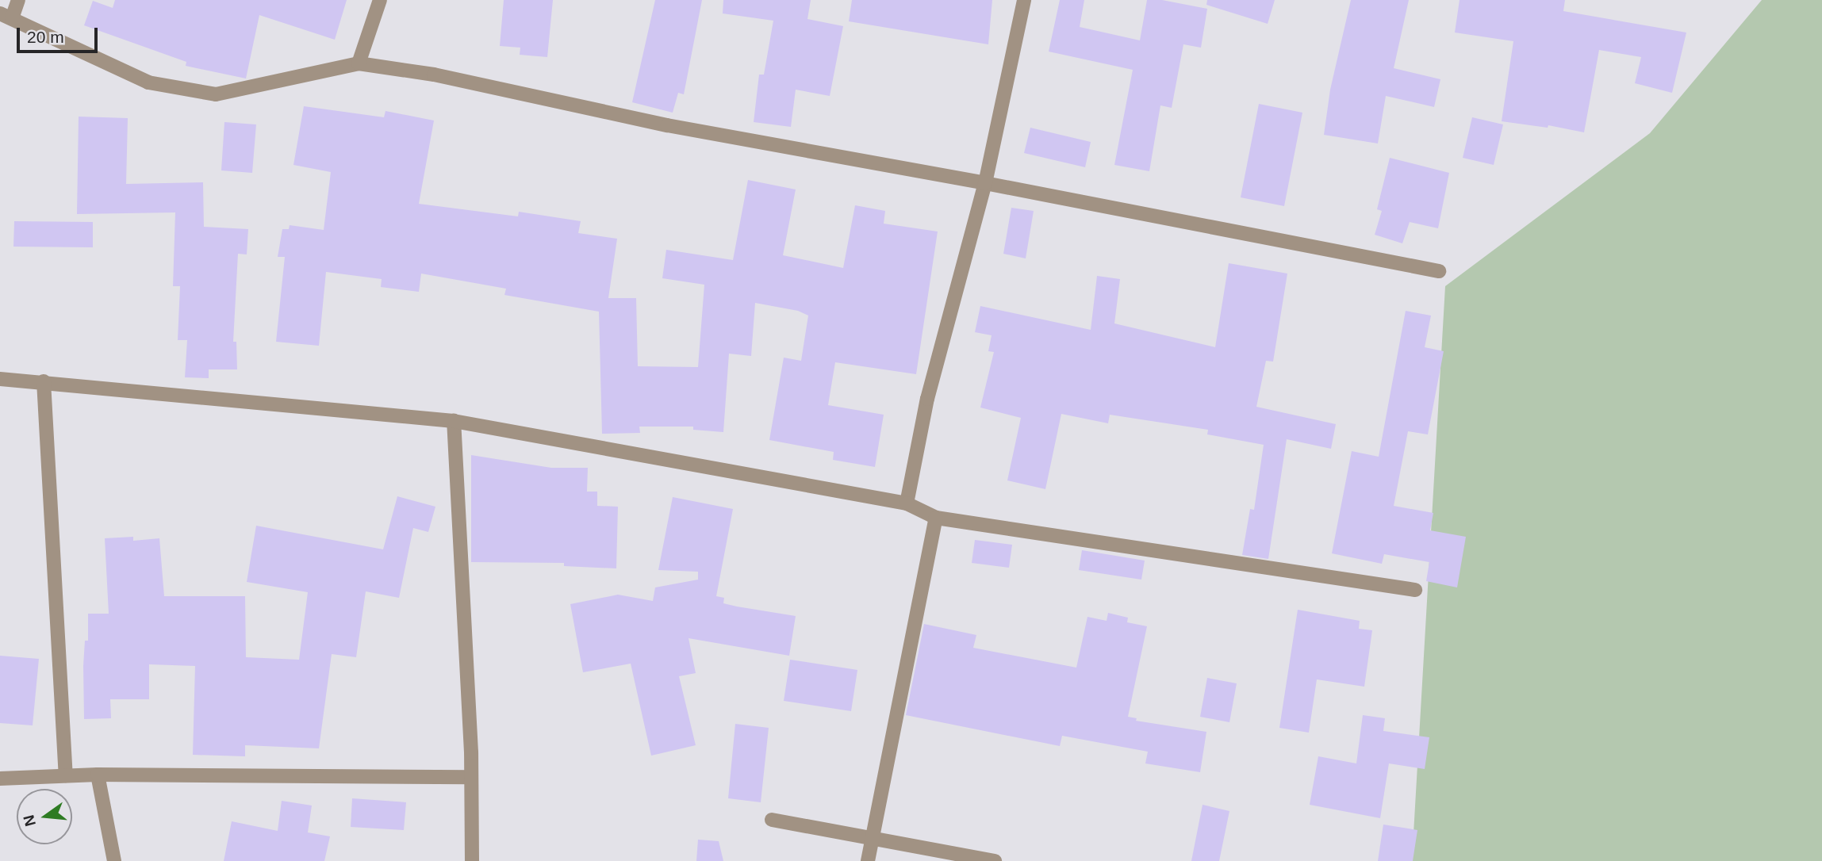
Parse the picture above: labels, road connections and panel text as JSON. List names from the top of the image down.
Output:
{
  "scale_bar": "20 m",
  "north": "left"
}
